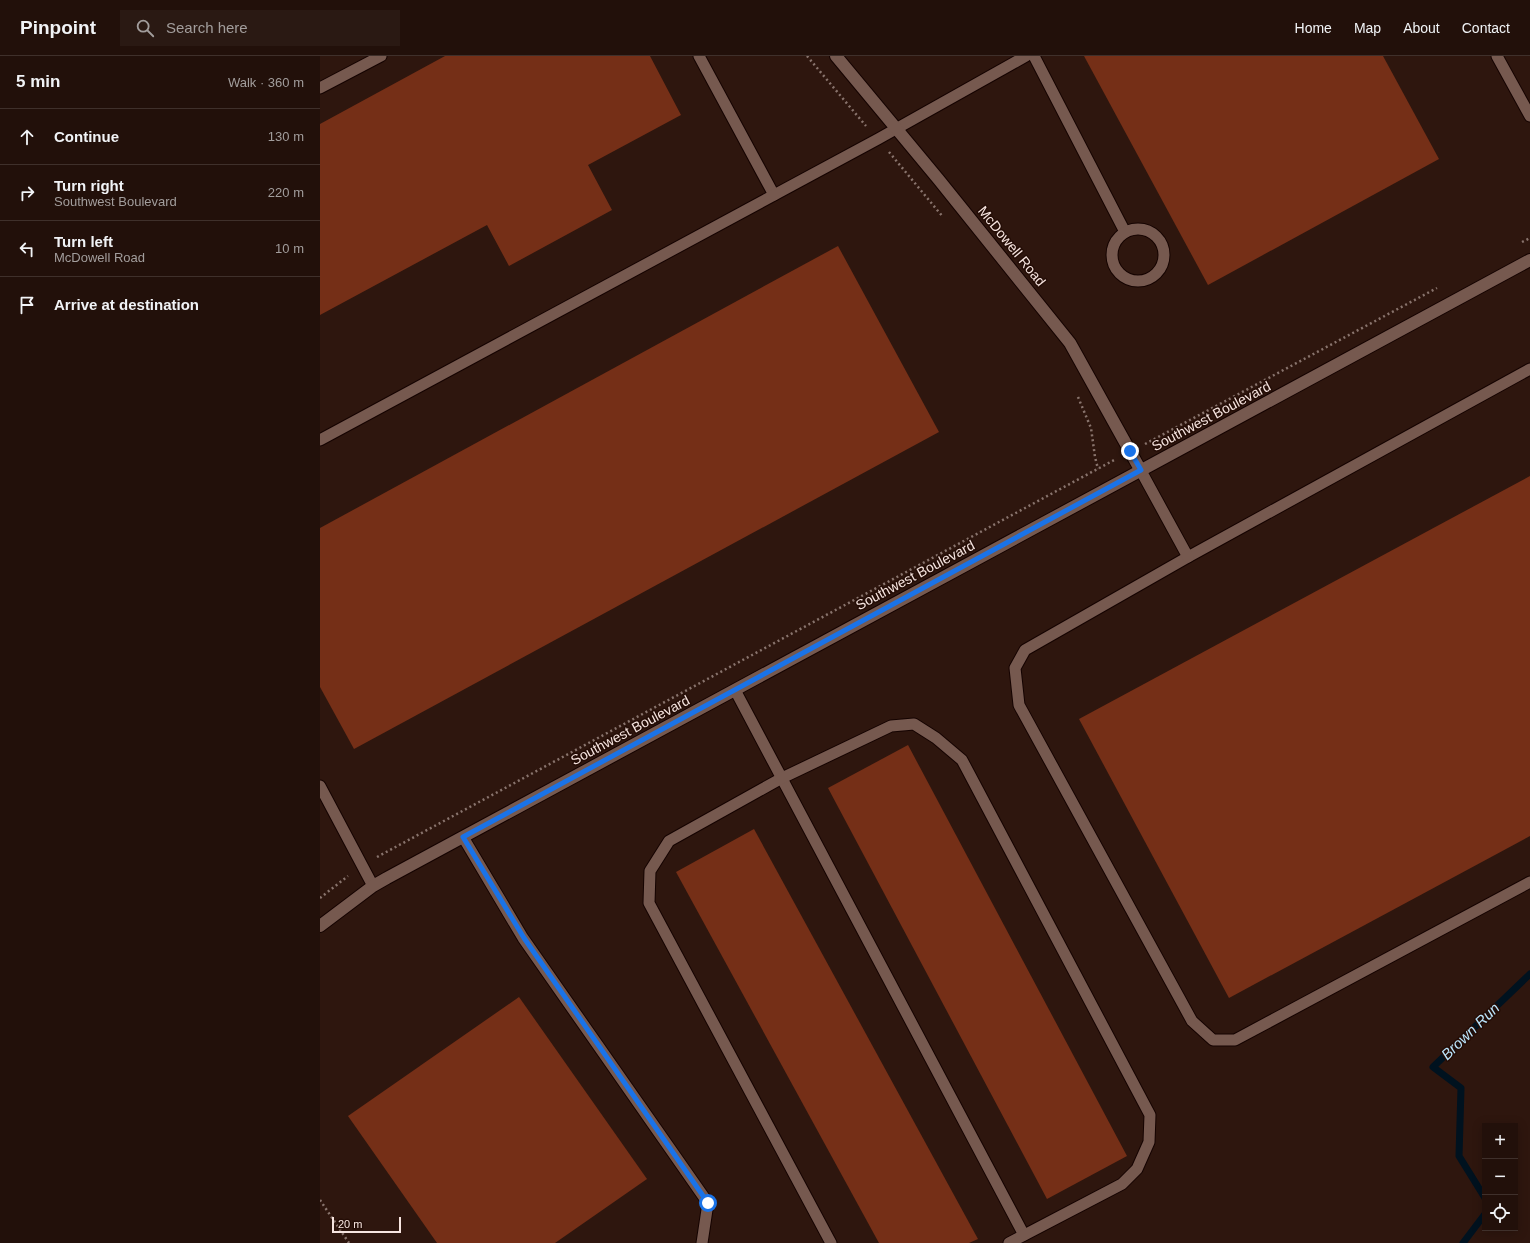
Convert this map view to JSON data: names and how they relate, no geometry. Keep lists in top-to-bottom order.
{
  "streets": {
    "street": ["McDowell Road", "Southwest Boulevard"]
  },
  "crossings": [
    ["McDowell Road", "Southwest Boulevard"]
  ],
  "water": ["Brown Run"],
  "scale_bar": "20 m",
  "page": {
    "header": "Pinpoint",
    "search": "Search here",
    "nav": [
      "Home",
      "Map",
      "About",
      "Contact"
    ],
    "heading": ["5 min", "Walk · 360 m"],
    "list": [
      ["Continue", "130 m"],
      ["Turn right", "Southwest Boulevard", "220 m"],
      ["Turn left", "McDowell Road", "10 m"],
      "Arrive at destination"
    ],
    "map_buttons": ["+", "−"],
    "scale": "20 m"
  }
}
